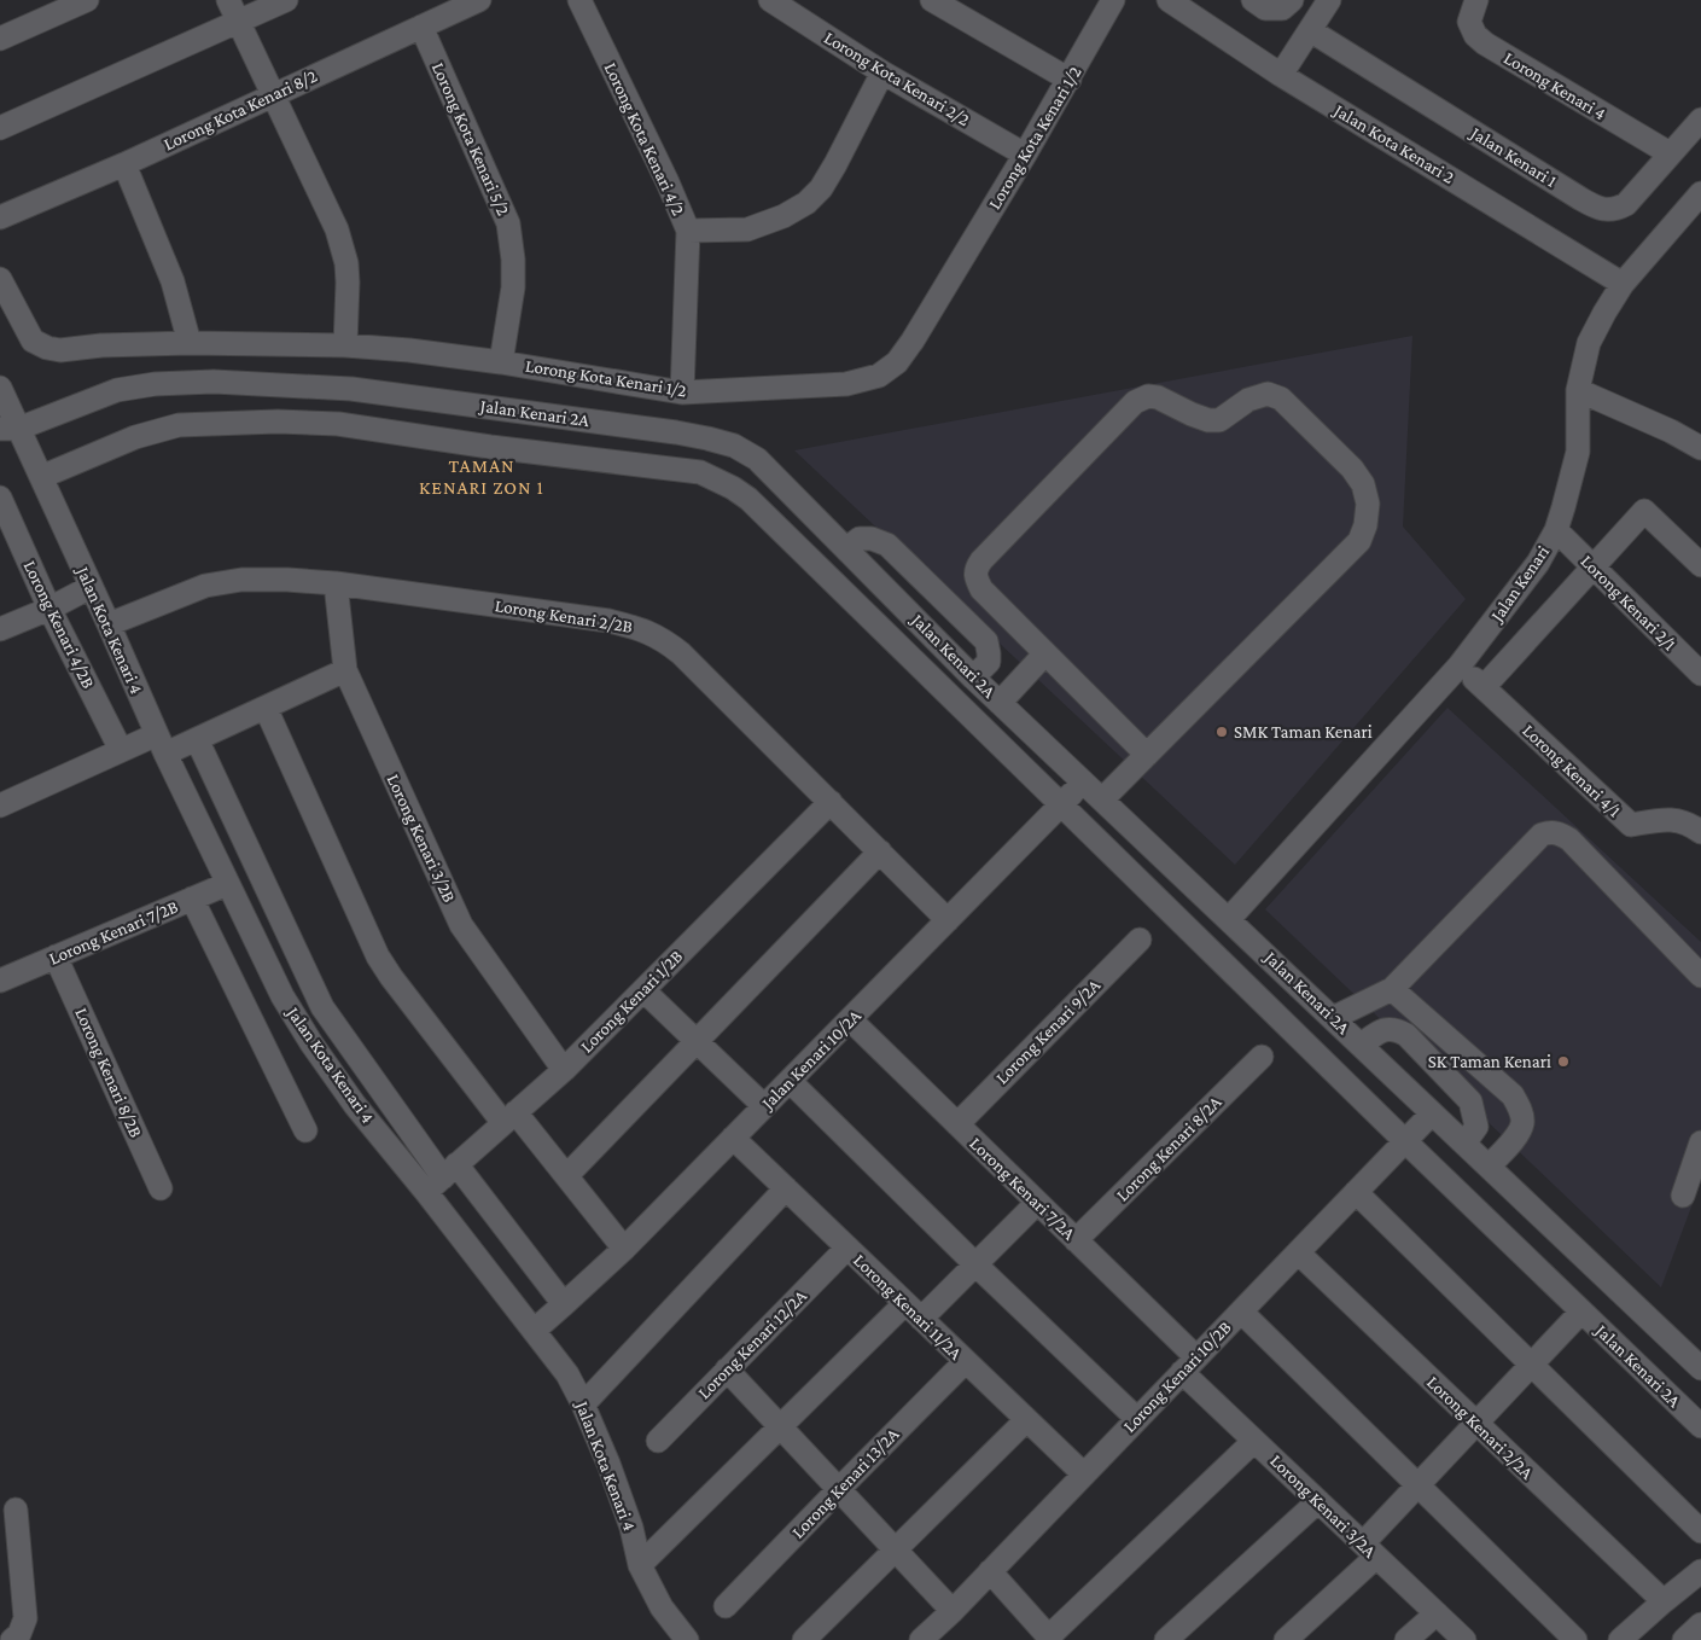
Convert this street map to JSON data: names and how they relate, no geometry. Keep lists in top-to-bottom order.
{
  "streets": {
    "street": [
      "Lorong Kota Kenari 2/2",
      "Lorong Kenari 4",
      "Lorong Kota Kenari 8/2",
      "Lorong Kota Kenari 1/2",
      "Lorong Kota Kenari 5/2",
      "Lorong Kota Kenari 4/2",
      "Jalan Kota Kenari 2",
      "Jalan Kenari 1",
      "Jalan Kenari 2A",
      "Jalan Kenari",
      "Lorong Kenari 2/1",
      "Lorong Kenari 2/2B",
      "Lorong Kenari 4/2B",
      "Jalan Kota Kenari 4",
      "Lorong Kenari 4/1",
      "Lorong Kenari 3/2B",
      "Lorong Kenari 7/2B",
      "Lorong Kenari 1/2B",
      "Lorong Kenari 9/2A",
      "Jalan Kenari 10/2A",
      "Lorong Kenari 8/2B",
      "Lorong Kenari 8/2A",
      "Lorong Kenari 7/2A",
      "Lorong Kenari 11/2A",
      "Lorong Kenari 12/2A",
      "Lorong Kenari 10/2B",
      "Lorong Kenari 2/2A",
      "Lorong Kenari 13/2A",
      "Lorong Kenari 3/2A"
    ]
  },
  "crossings": [
    ["Lorong Kota Kenari 2/2", "Lorong Kota Kenari 1/2"],
    ["Lorong Kenari 4", "Jalan Kenari 1"],
    ["Lorong Kota Kenari 8/2", "Lorong Kota Kenari 5/2"],
    ["Lorong Kota Kenari 1/2", "Lorong Kota Kenari 5/2"],
    ["Lorong Kota Kenari 1/2", "Lorong Kota Kenari 4/2"],
    ["Jalan Kota Kenari 2", "Jalan Kenari"],
    ["Jalan Kenari 2A", "Jalan Kenari"],
    ["Jalan Kenari 2A", "Jalan Kota Kenari 4"],
    ["Jalan Kenari 2A", "Jalan Kenari 10/2A"],
    ["Jalan Kenari 2A", "Lorong Kenari 10/2B"],
    ["Jalan Kenari", "Lorong Kenari 2/1"],
    ["Jalan Kenari", "Lorong Kenari 4/1"],
    ["Lorong Kenari 2/2B", "Jalan Kota Kenari 4"],
    ["Lorong Kenari 2/2B", "Lorong Kenari 3/2B"],
    ["Lorong Kenari 2/2B", "Lorong Kenari 1/2B"],
    ["Lorong Kenari 2/2B", "Jalan Kenari 10/2A"],
    ["Jalan Kota Kenari 4", "Lorong Kenari 7/2B"],
    ["Jalan Kota Kenari 4", "Lorong Kenari 1/2B"],
    ["Jalan Kota Kenari 4", "Jalan Kenari 10/2A"],
    ["Lorong Kenari 3/2B", "Lorong Kenari 1/2B"],
    ["Lorong Kenari 7/2B", "Lorong Kenari 8/2B"],
    ["Lorong Kenari 9/2A", "Lorong Kenari 7/2A"],
    ["Jalan Kenari 10/2A", "Lorong Kenari 7/2A"],
    ["Jalan Kenari 10/2A", "Lorong Kenari 11/2A"],
    ["Lorong Kenari 8/2A", "Lorong Kenari 7/2A"],
    ["Lorong Kenari 7/2A", "Lorong Kenari 10/2B"],
    ["Lorong Kenari 7/2A", "Lorong Kenari 3/2A"],
    ["Lorong Kenari 11/2A", "Lorong Kenari 12/2A"],
    ["Lorong Kenari 11/2A", "Lorong Kenari 10/2B"],
    ["Lorong Kenari 11/2A", "Lorong Kenari 13/2A"],
    ["Lorong Kenari 10/2B", "Lorong Kenari 2/2A"],
    ["Lorong Kenari 10/2B", "Lorong Kenari 3/2A"]
  ],
  "districts": ["TAMAN KENARI ZON 1"],
  "places": ["SMK Taman Kenari", "SK Taman Kenari"]
}
